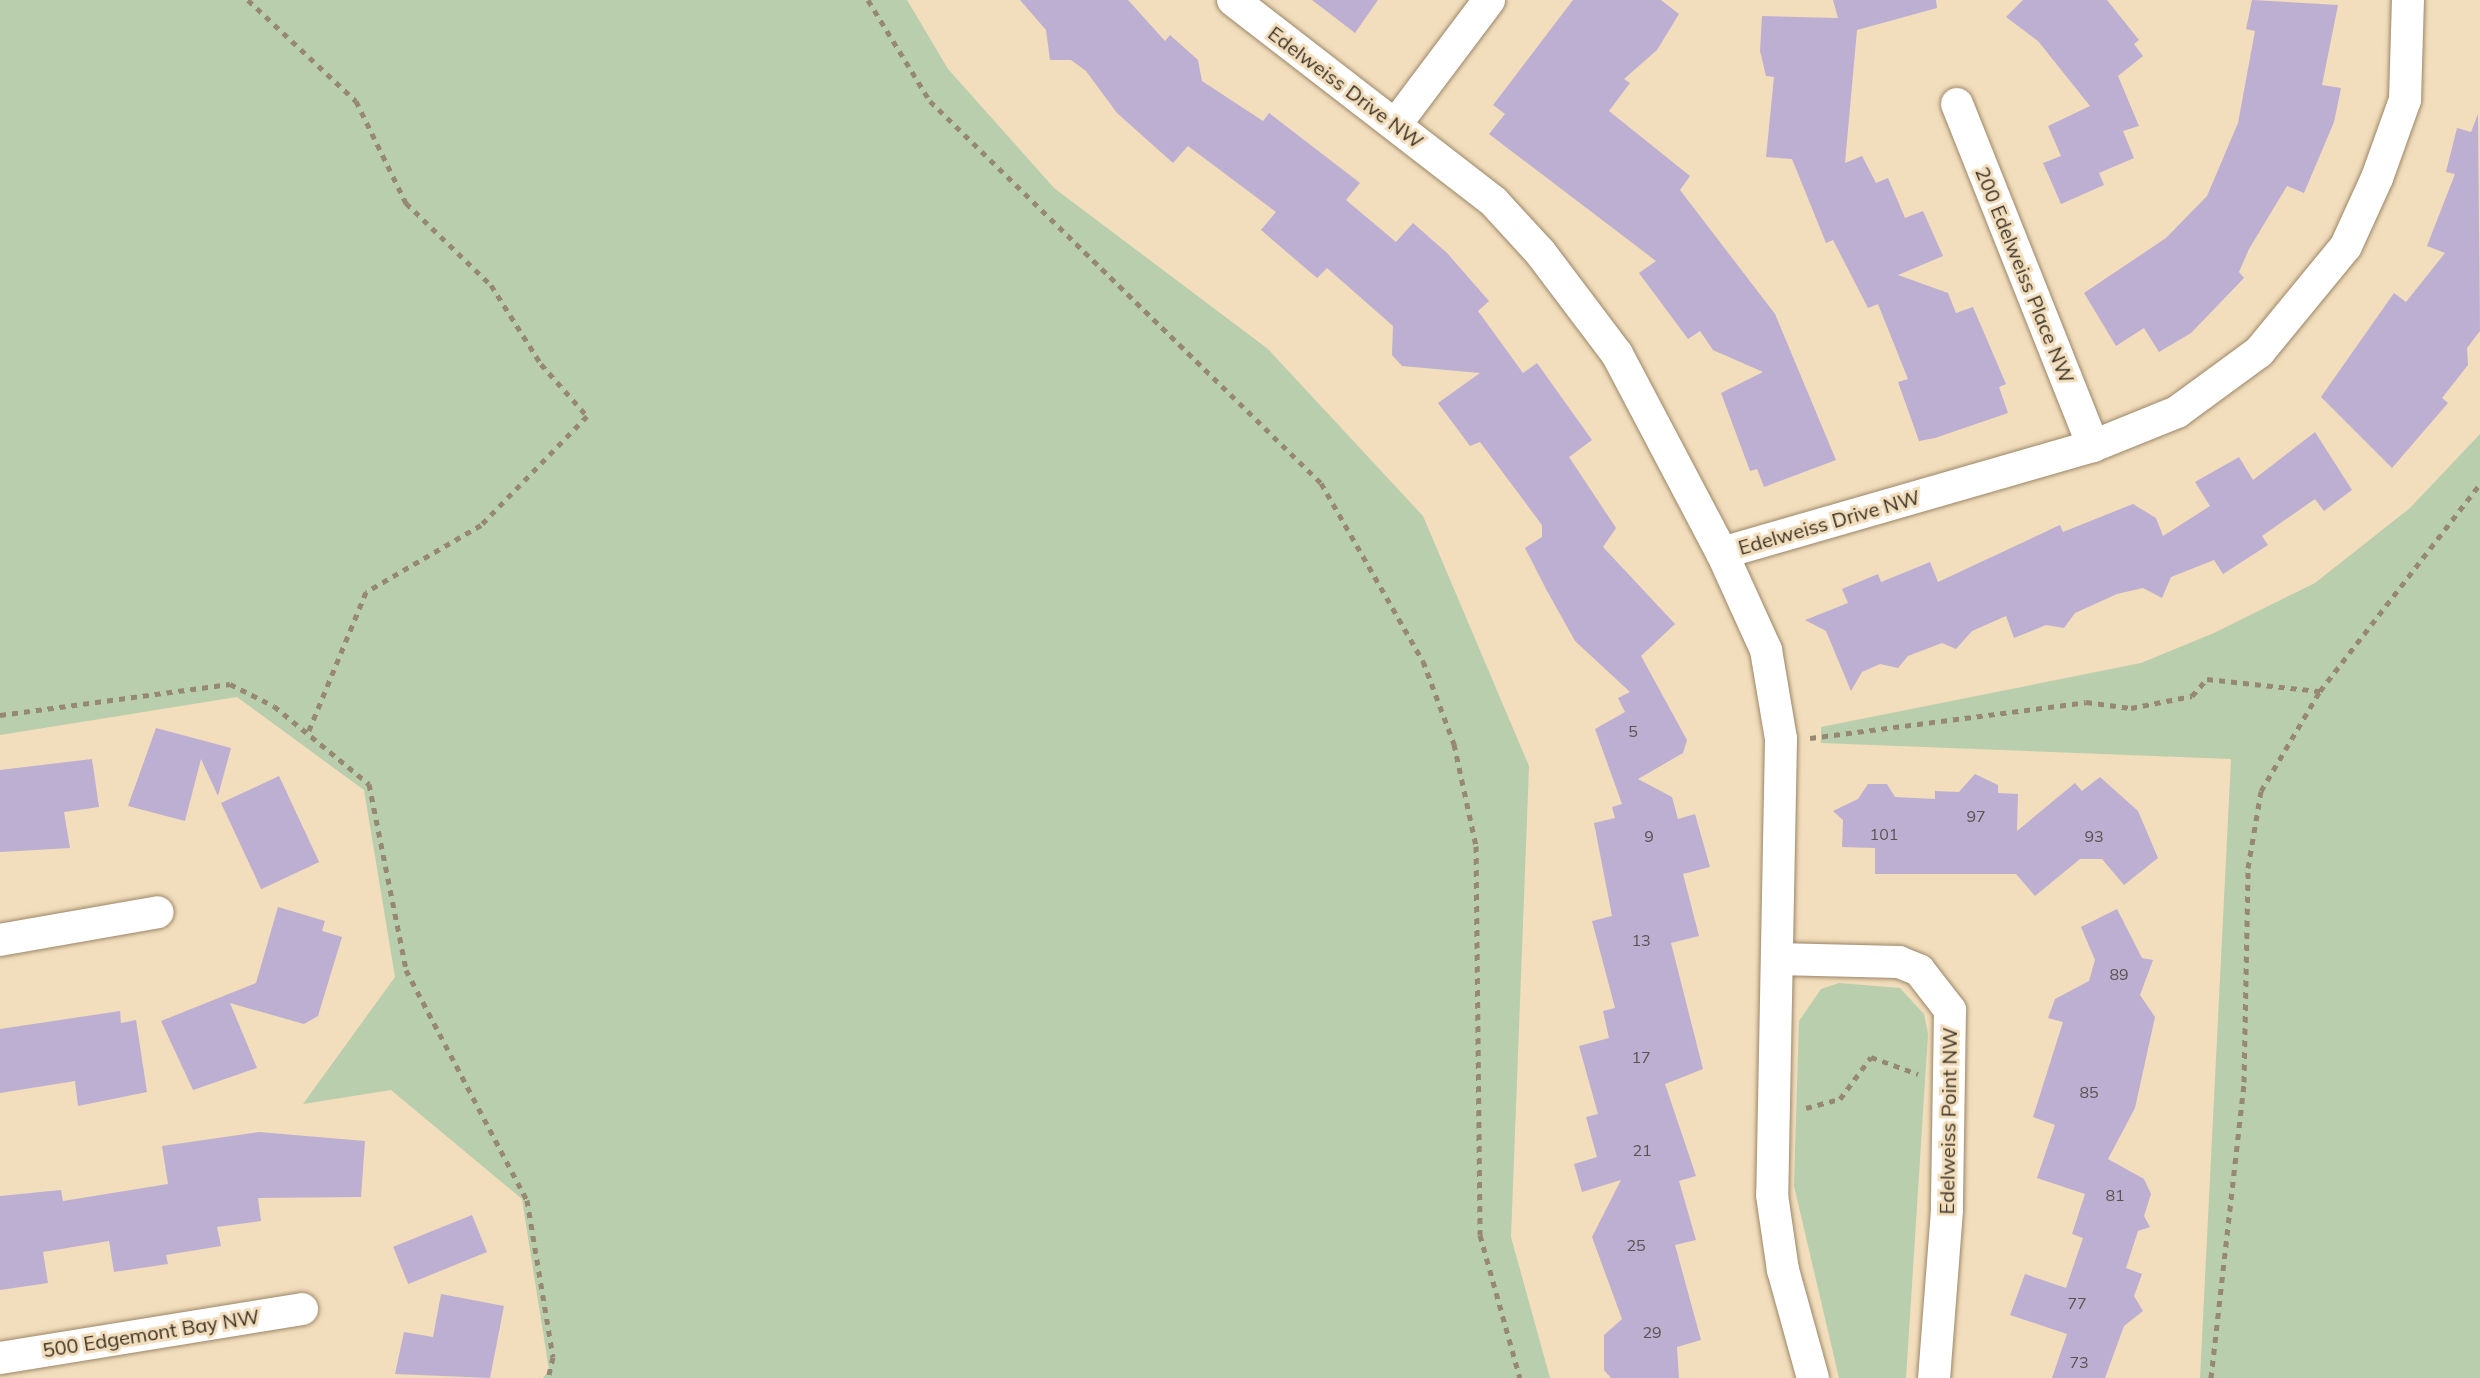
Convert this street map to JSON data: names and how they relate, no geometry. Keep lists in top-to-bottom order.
{
  "streets": {
    "street": [
      "Edelweiss Drive NW",
      "200 Edelweiss Place NW",
      "Edelweiss Point NW",
      "500 Edgemont Bay NW"
    ]
  },
  "crossings": [
    ["Edelweiss Drive NW", "200 Edelweiss Place NW"]
  ],
  "house_numbers": [
    "5",
    "97",
    "101",
    "9",
    "93",
    "13",
    "89",
    "17",
    "85",
    "21",
    "81",
    "25",
    "77",
    "29",
    "73"
  ]
}
